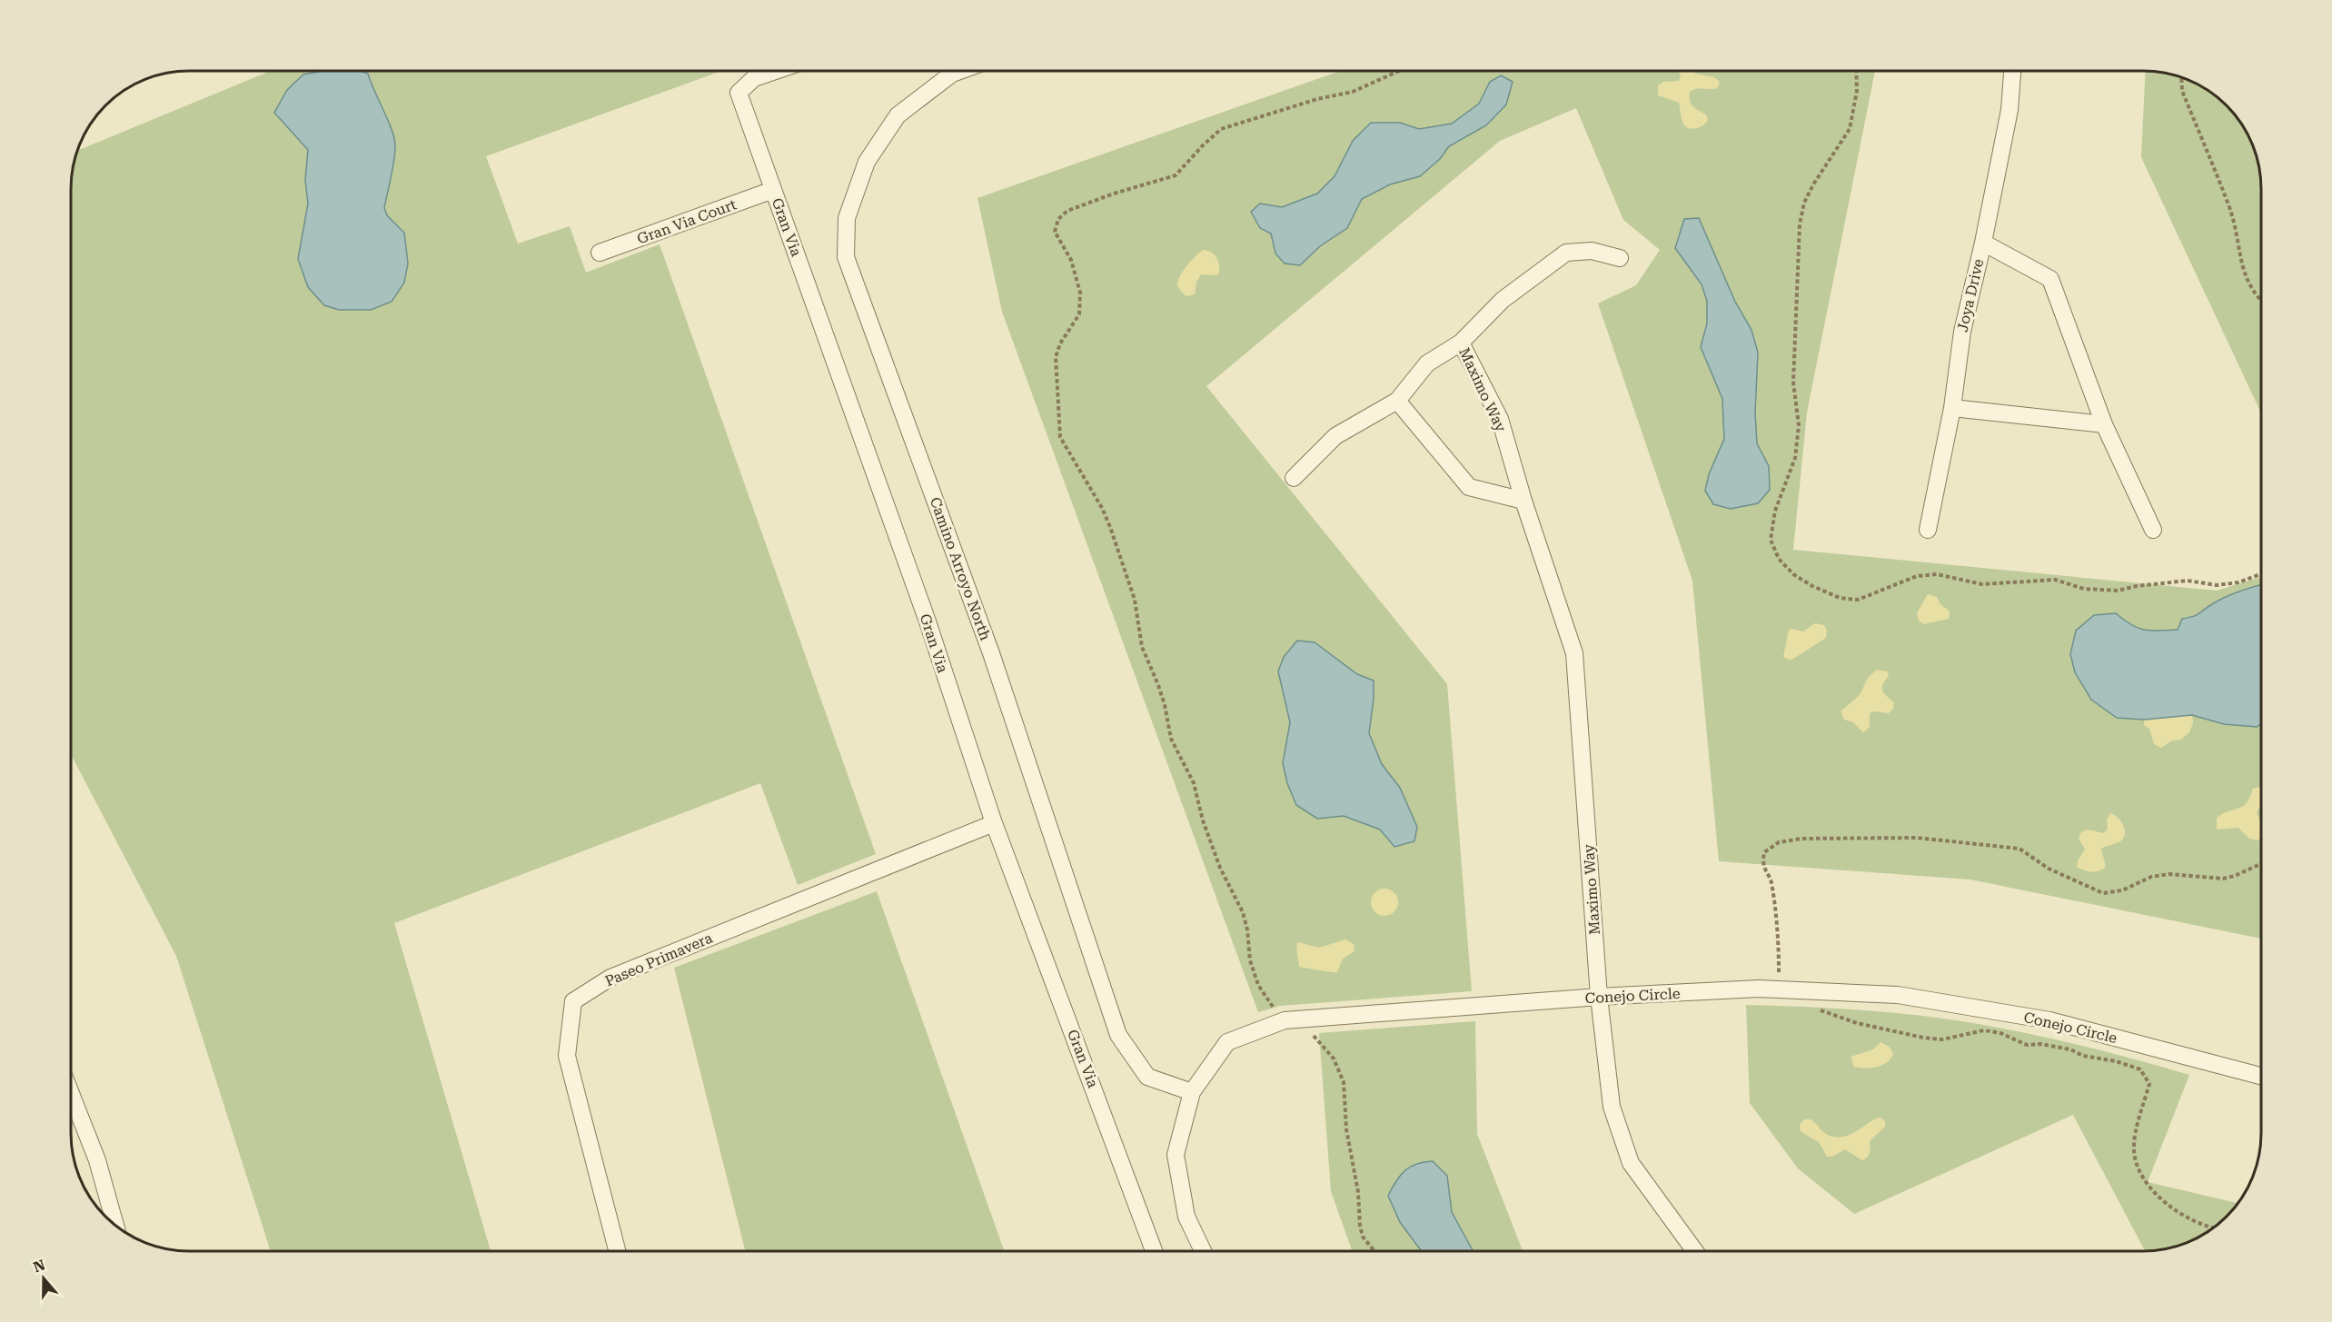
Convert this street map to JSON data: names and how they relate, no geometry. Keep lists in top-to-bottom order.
{
  "streets": {
    "street": [
      "Gran Via Court",
      "Gran Via",
      "Joya Drive",
      "Maximo Way",
      "Camino Arroyo North",
      "Paseo Primavera",
      "Conejo Circle"
    ]
  },
  "crossings": [
    ["Gran Via Court", "Gran Via"],
    ["Gran Via", "Paseo Primavera"],
    ["Maximo Way", "Conejo Circle"],
    ["Camino Arroyo North", "Conejo Circle"]
  ],
  "north": "top"
}
